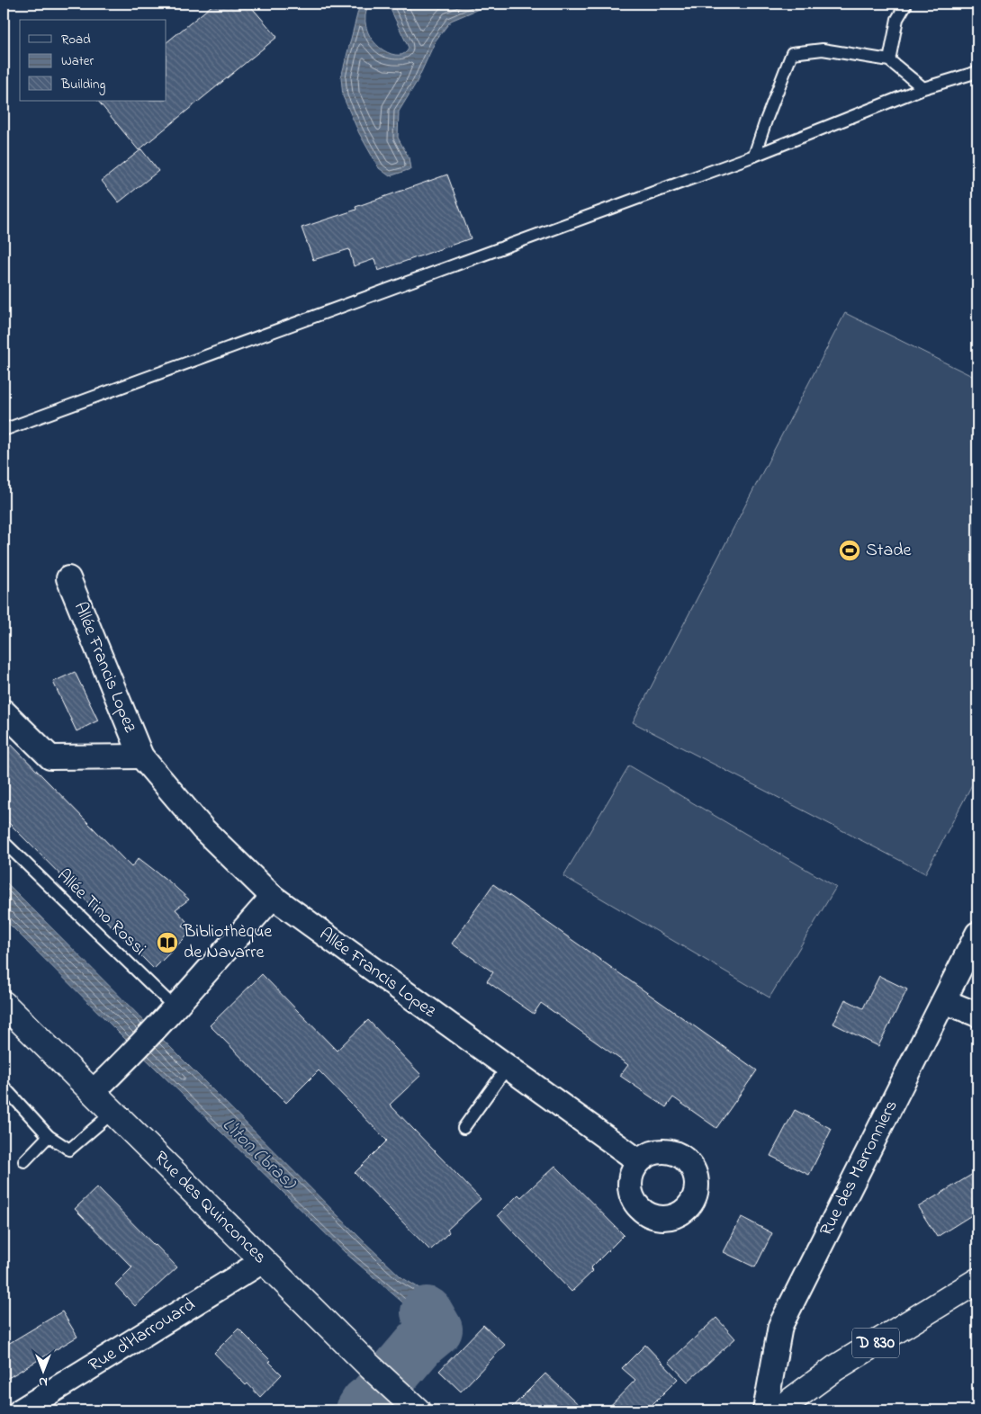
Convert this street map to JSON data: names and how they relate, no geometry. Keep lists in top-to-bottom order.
{
  "streets": {
    "street": [
      "Allée Francis Lopez",
      "Rue des Marronniers",
      "Rue des Quinconces",
      "Rue d'Harrouard",
      "D 830"
    ],
    "lane": ["Allée Tino Rossi"]
  },
  "crossings": [
    ["Rue des Quinconces", "Rue d'Harrouard"]
  ],
  "water": ["L'Iton (bras)"],
  "places": {
    "sports": ["Stade"],
    "library": ["Bibliothèque de Navarre"]
  },
  "legend": ["Road", "Water", "Building"],
  "north": "bottom"
}
